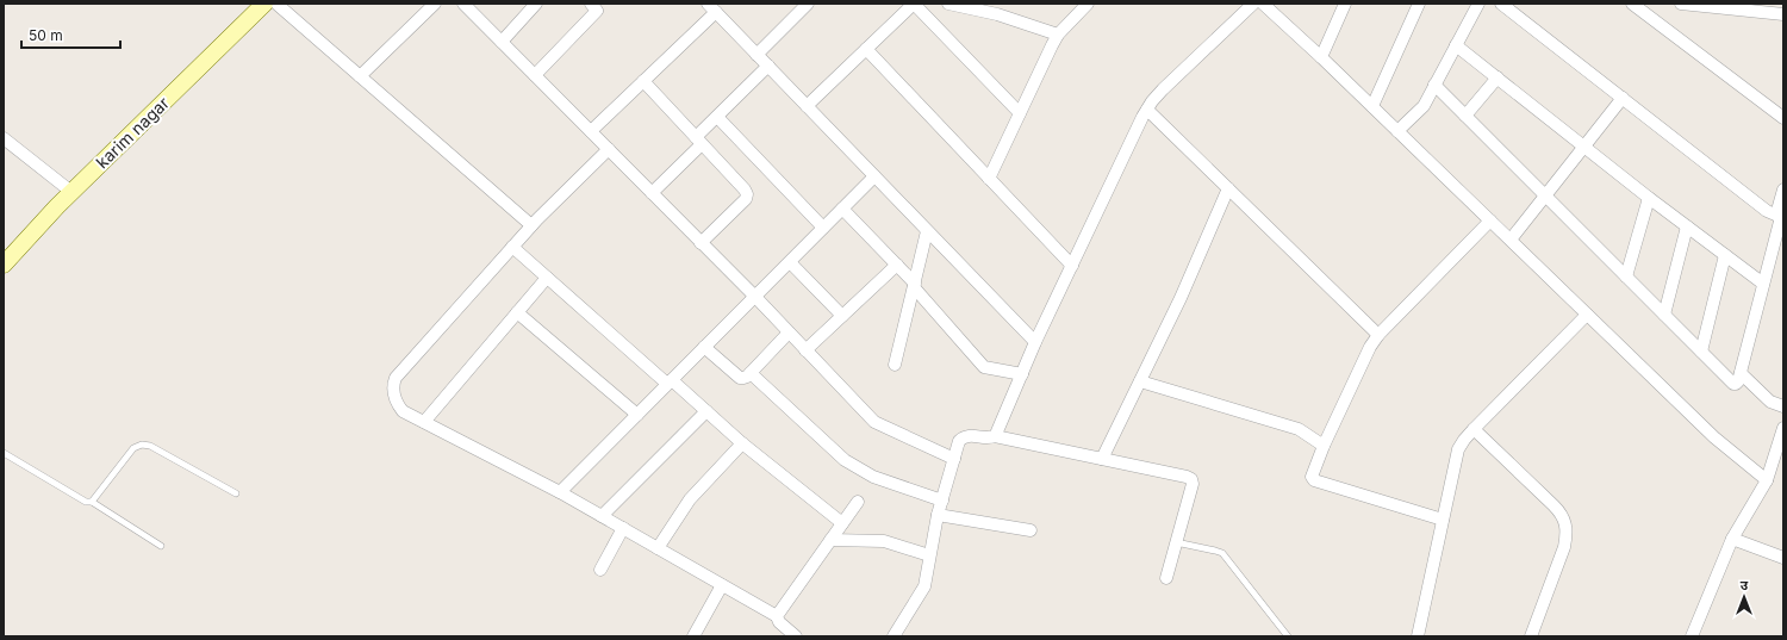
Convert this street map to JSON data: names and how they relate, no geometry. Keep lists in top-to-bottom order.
{
  "streets": {
    "street": ["karim nagar"]
  },
  "scale_bar": "50 m",
  "north": "top"
}
